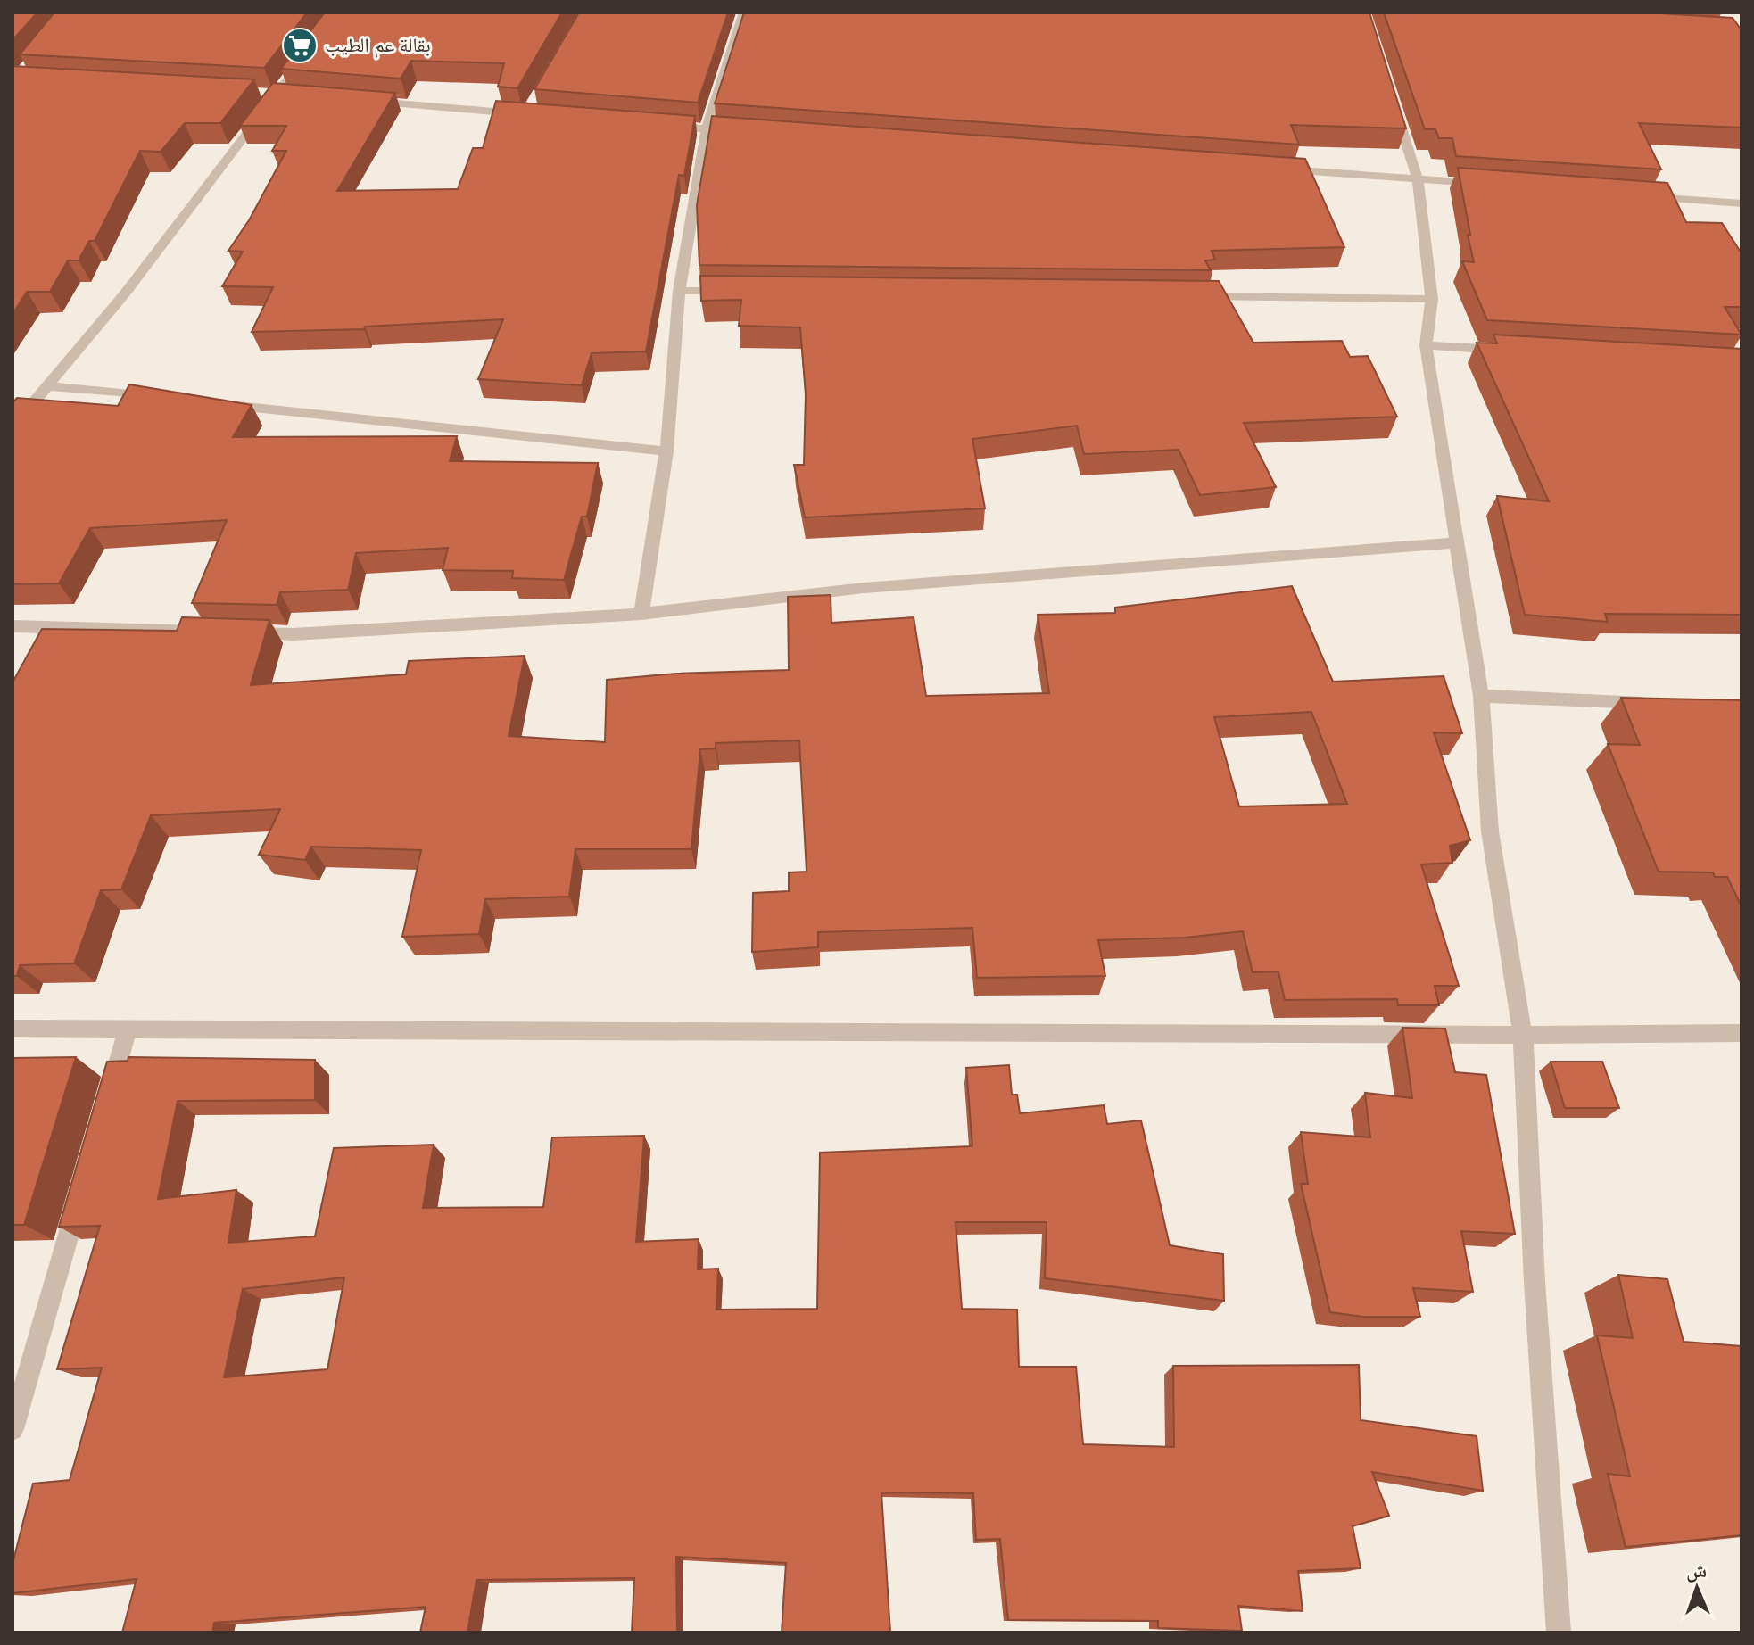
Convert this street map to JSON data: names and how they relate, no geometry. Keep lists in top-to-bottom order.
{
  "places": {
    "supermarket": ["بقالة عم الطيب"]
  },
  "north": "top"
}
